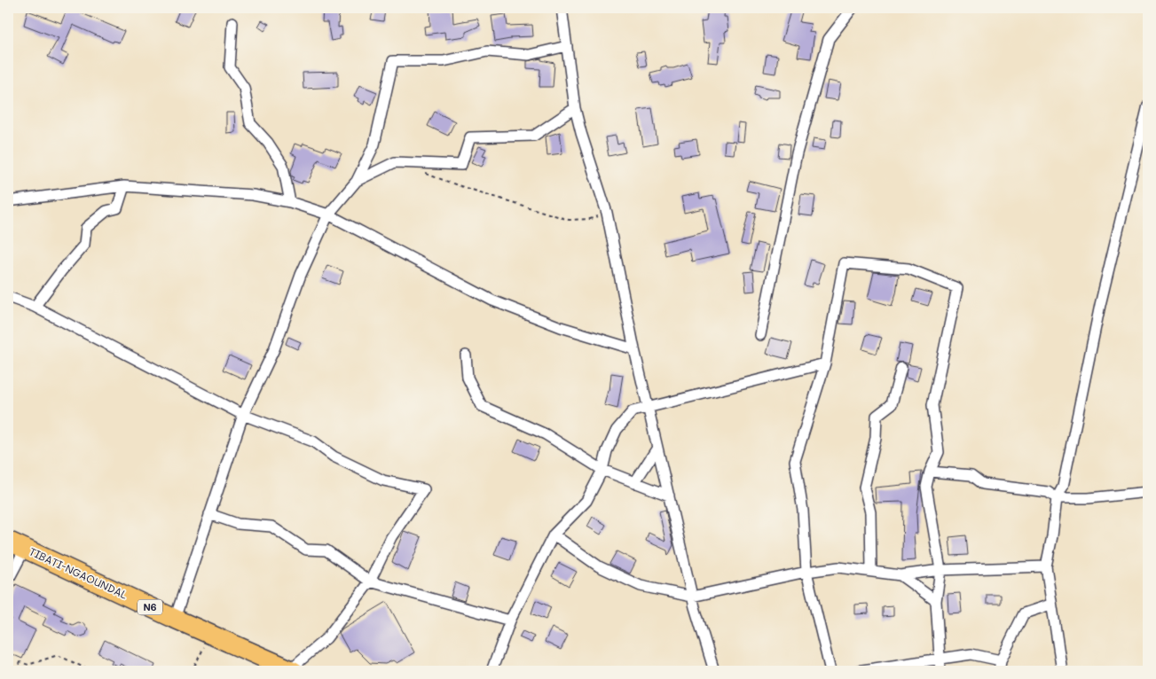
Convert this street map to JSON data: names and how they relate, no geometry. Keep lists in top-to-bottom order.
{
  "streets": {
    "highway": ["TIBATI-NGAOUNDAL", "N6"]
  }
}
